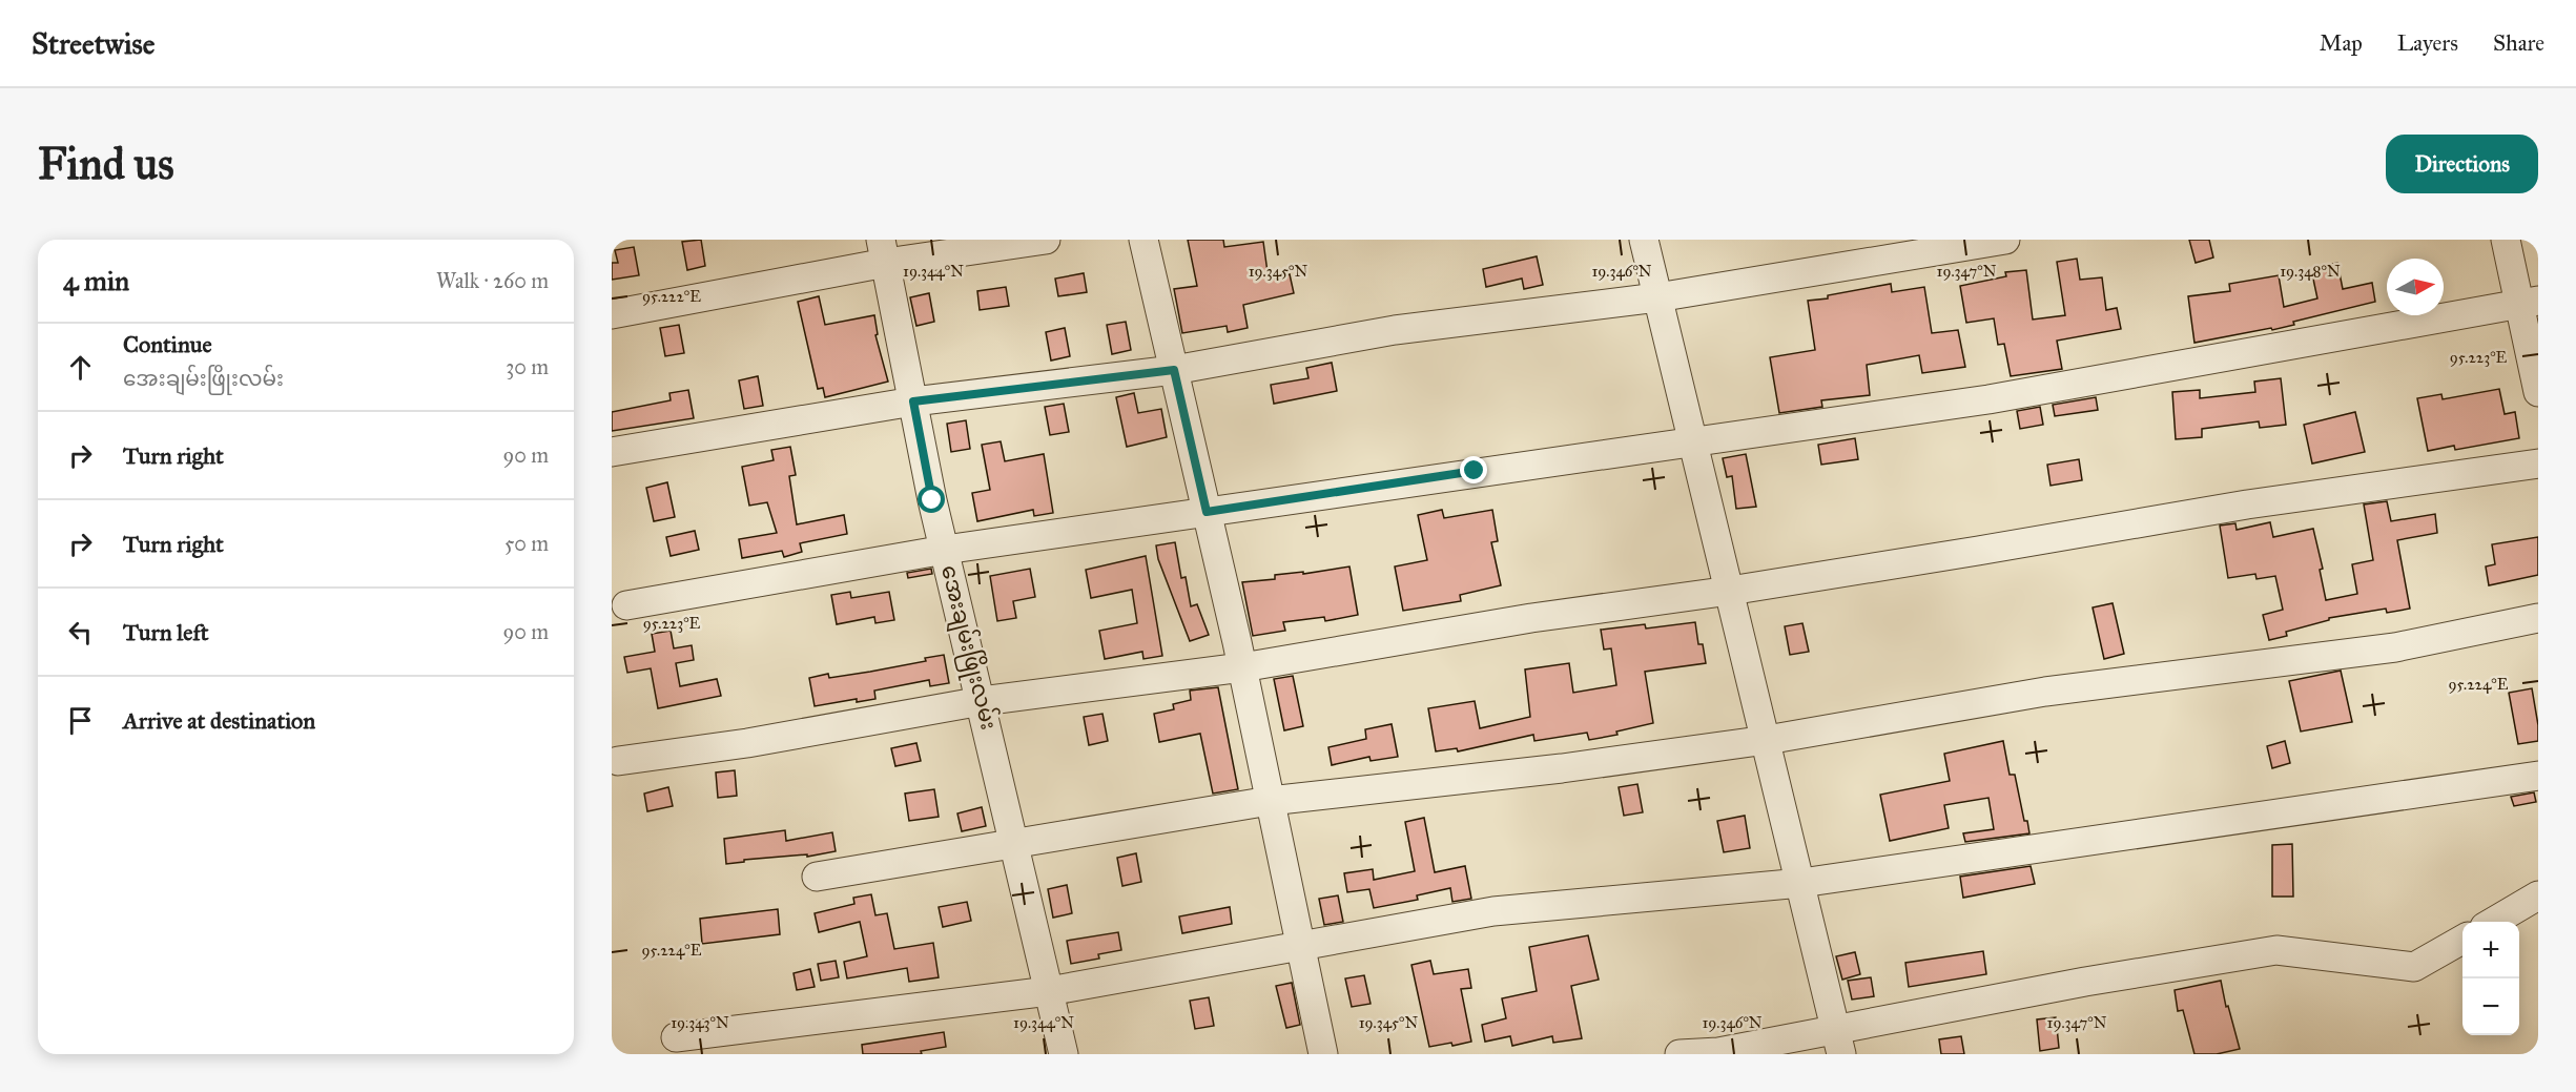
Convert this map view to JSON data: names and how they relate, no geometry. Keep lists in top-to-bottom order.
{
  "streets": {
    "street": ["အေးချမ်းဖြိုးလမ်း"]
  },
  "north": "right",
  "page": {
    "header": "Streetwise",
    "nav": ["Map", "Layers", "Share"],
    "buttons": "Directions",
    "title": "Find us",
    "heading": ["4 min", "Walk · 260 m"],
    "list": [
      ["Continue", "အေးချမ်းဖြိုးလမ်း", "30 m"],
      ["Turn right", "90 m"],
      ["Turn right", "50 m"],
      ["Turn left", "90 m"],
      "Arrive at destination"
    ],
    "map_buttons": ["+", "−"]
  },
  "coordinates": [
    "19.344°N",
    "19.345°N",
    "19.346°N",
    "19.347°N",
    "19.348°N",
    "95.222°E",
    "95.223°E",
    "95.224°E",
    "19.343°N"
  ]
}
